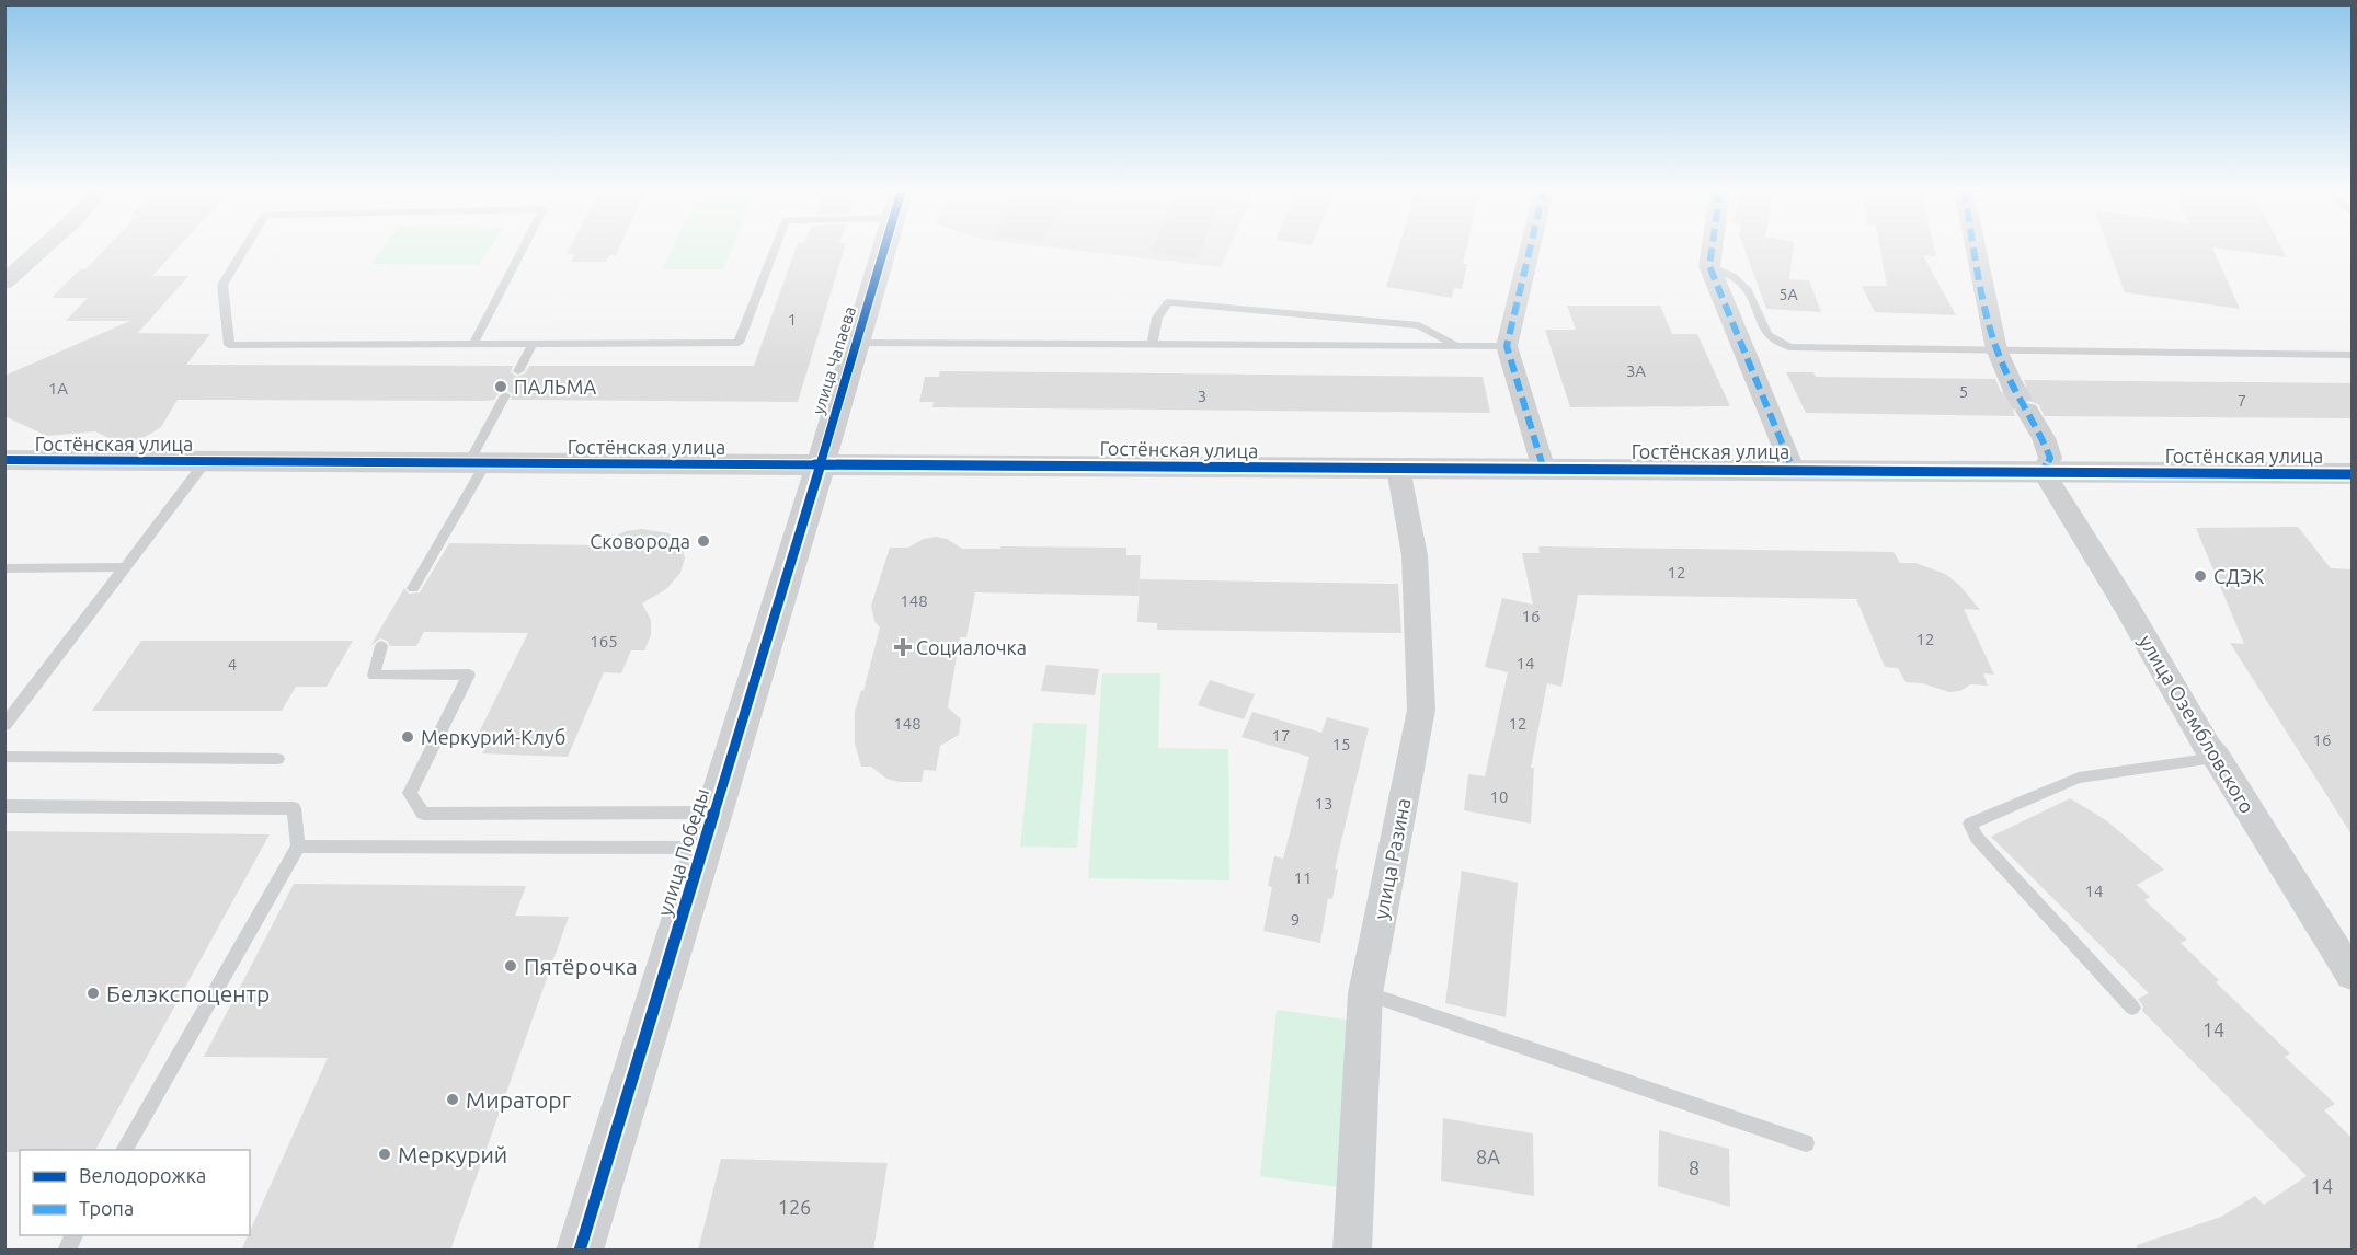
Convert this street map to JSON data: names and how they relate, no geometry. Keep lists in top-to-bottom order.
{
  "streets": {
    "street": [
      "улица Чапаева",
      "Гостёнская улица",
      "улица Озембловского",
      "улица Победы",
      "улица Разина"
    ]
  },
  "crossings": [
    ["улица Чапаева", "Гостёнская улица"],
    ["улица Чапаева", "улица Победы"],
    ["Гостёнская улица", "улица Озембловского"],
    ["Гостёнская улица", "улица Победы"],
    ["Гостёнская улица", "улица Разина"]
  ],
  "places": {
    "other": [
      "ПАЛЬМА",
      "Сковорода",
      "СДЭК",
      "Меркурий-Клуб",
      "Пятёрочка",
      "Белэкспоцентр",
      "Мираторг",
      "Меркурий"
    ],
    "health": ["Социалочка"]
  },
  "house_numbers": [
    "5А",
    "1",
    "3А",
    "1А",
    "5",
    "3",
    "7",
    "12",
    "148",
    "16",
    "12",
    "165",
    "14",
    "4",
    "148",
    "12",
    "17",
    "16",
    "15",
    "10",
    "13",
    "11",
    "14",
    "9",
    "14",
    "8А",
    "8",
    "14",
    "126"
  ],
  "legend": ["Велодорожка", "Тропа"]
}
